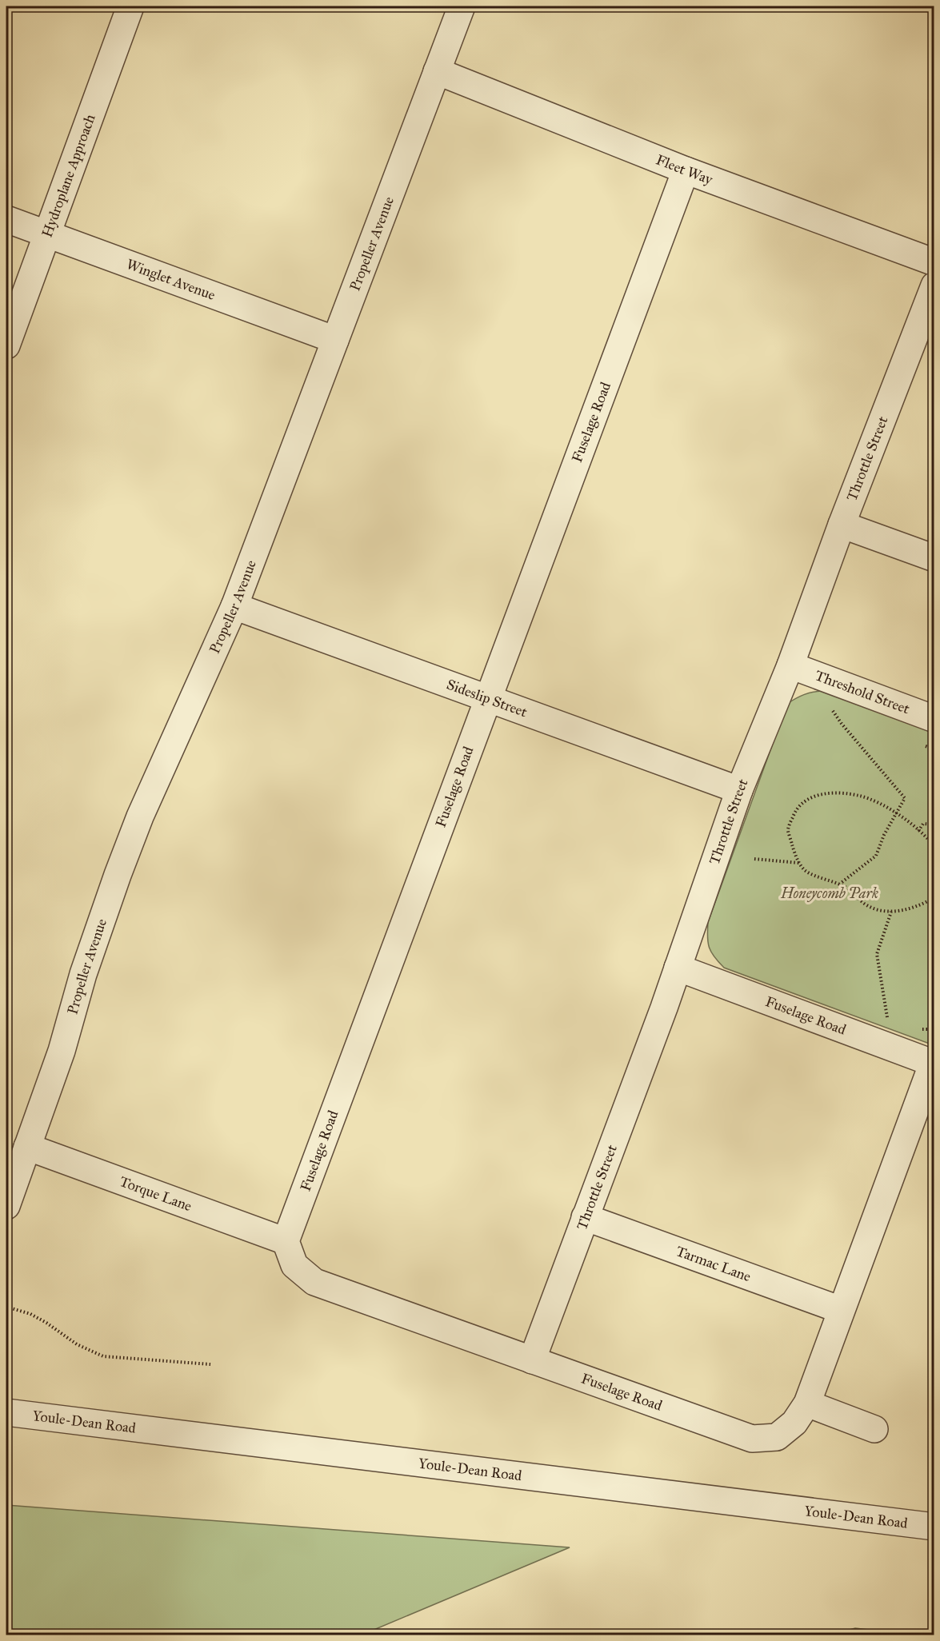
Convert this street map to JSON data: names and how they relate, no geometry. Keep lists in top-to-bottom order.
{
  "streets": {
    "street": [
      "Fleet Way",
      "Hydroplane Approach",
      "Propeller Avenue",
      "Winglet Avenue",
      "Fuselage Road",
      "Throttle Street",
      "Threshold Street",
      "Sideslip Street",
      "Torque Lane",
      "Tarmac Lane",
      "Youle-Dean Road"
    ]
  },
  "crossings": [
    ["Fleet Way", "Propeller Avenue"],
    ["Fleet Way", "Fuselage Road"],
    ["Hydroplane Approach", "Winglet Avenue"],
    ["Propeller Avenue", "Winglet Avenue"],
    ["Propeller Avenue", "Sideslip Street"],
    ["Propeller Avenue", "Torque Lane"],
    ["Fuselage Road", "Throttle Street"],
    ["Fuselage Road", "Sideslip Street"],
    ["Fuselage Road", "Torque Lane"],
    ["Fuselage Road", "Tarmac Lane"],
    ["Throttle Street", "Threshold Street"],
    ["Throttle Street", "Sideslip Street"],
    ["Throttle Street", "Tarmac Lane"]
  ],
  "parks": ["Honeycomb Park"]
}
